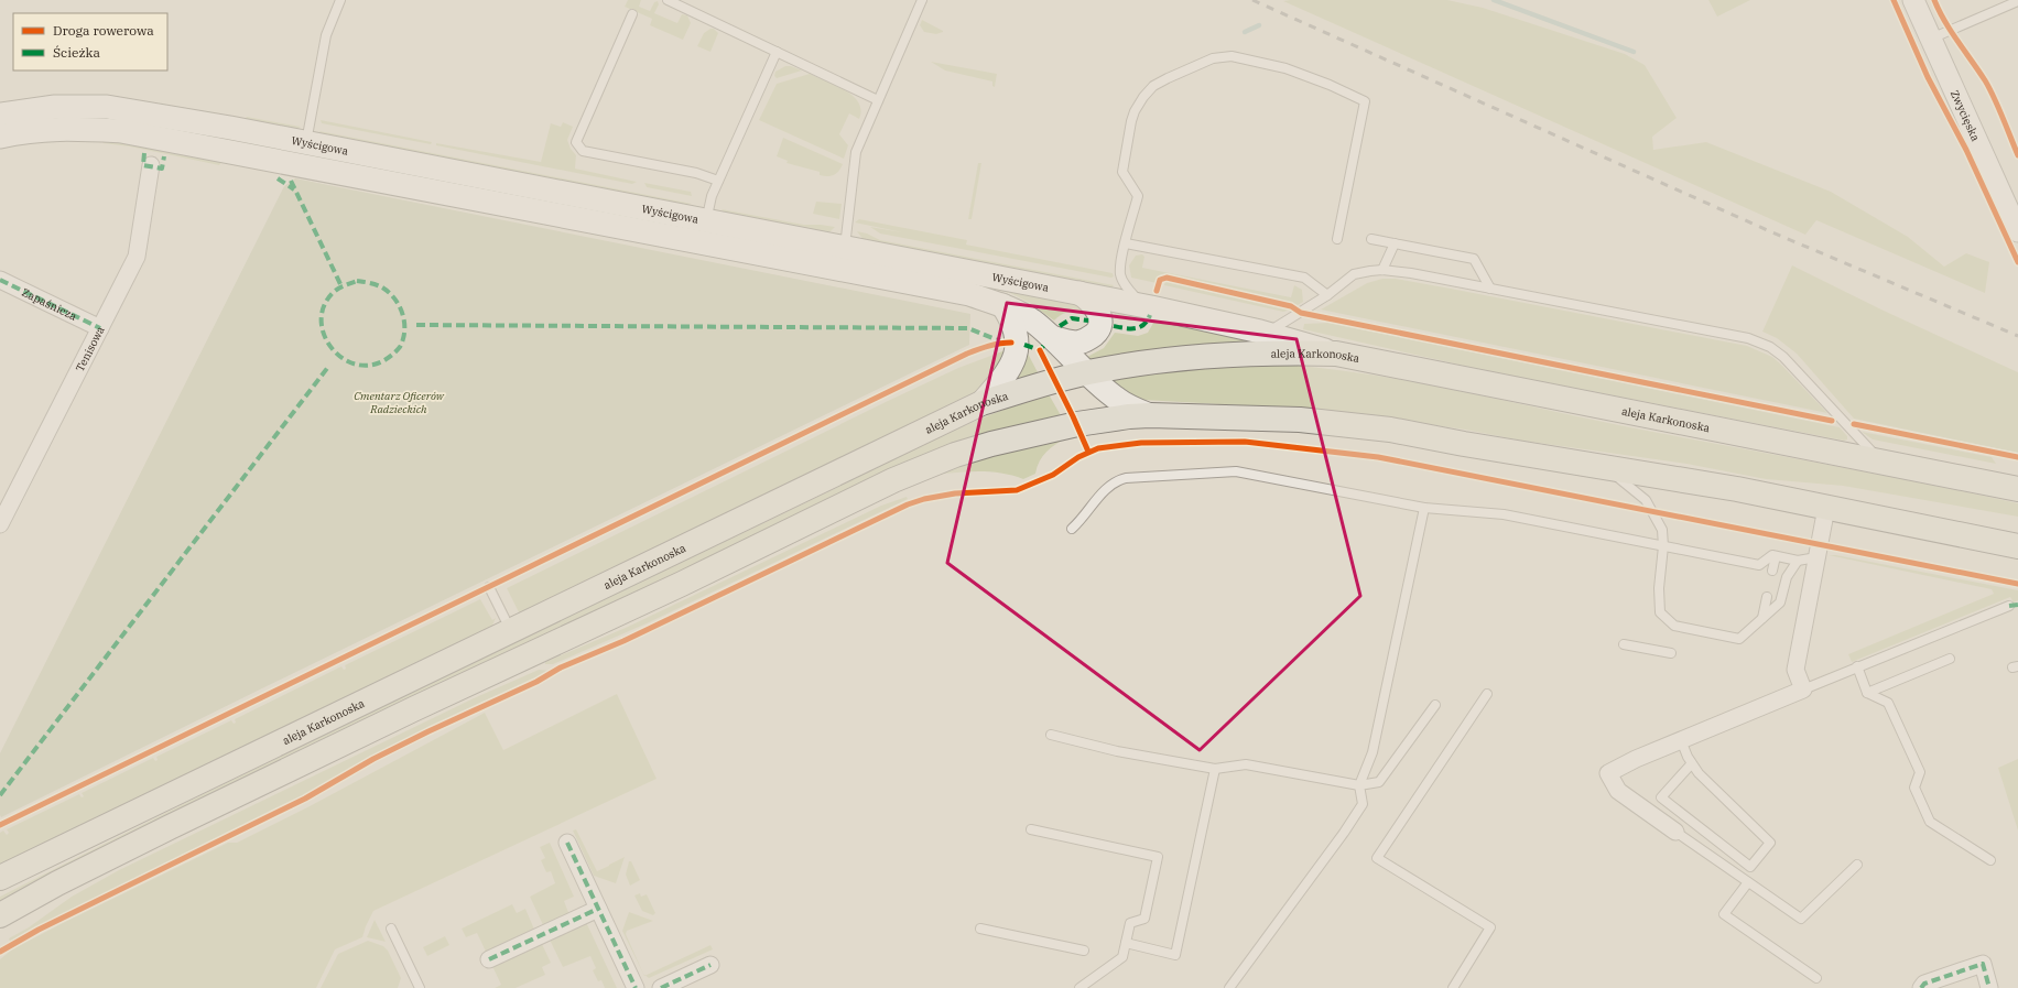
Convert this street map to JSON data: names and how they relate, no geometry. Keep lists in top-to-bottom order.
{
  "streets": {
    "main road": ["Wyścigowa", "aleja Karkonoska"],
    "street": ["Zwycięska", "Zapaśnicza", "Tenisowa"]
  },
  "crossings": [
    ["Wyścigowa", "aleja Karkonoska"],
    ["Zapaśnicza", "Tenisowa"]
  ],
  "parks": ["Cmentarz Oficerów Radzieckich"],
  "legend": ["Droga rowerowa", "Ścieżka"]
}
